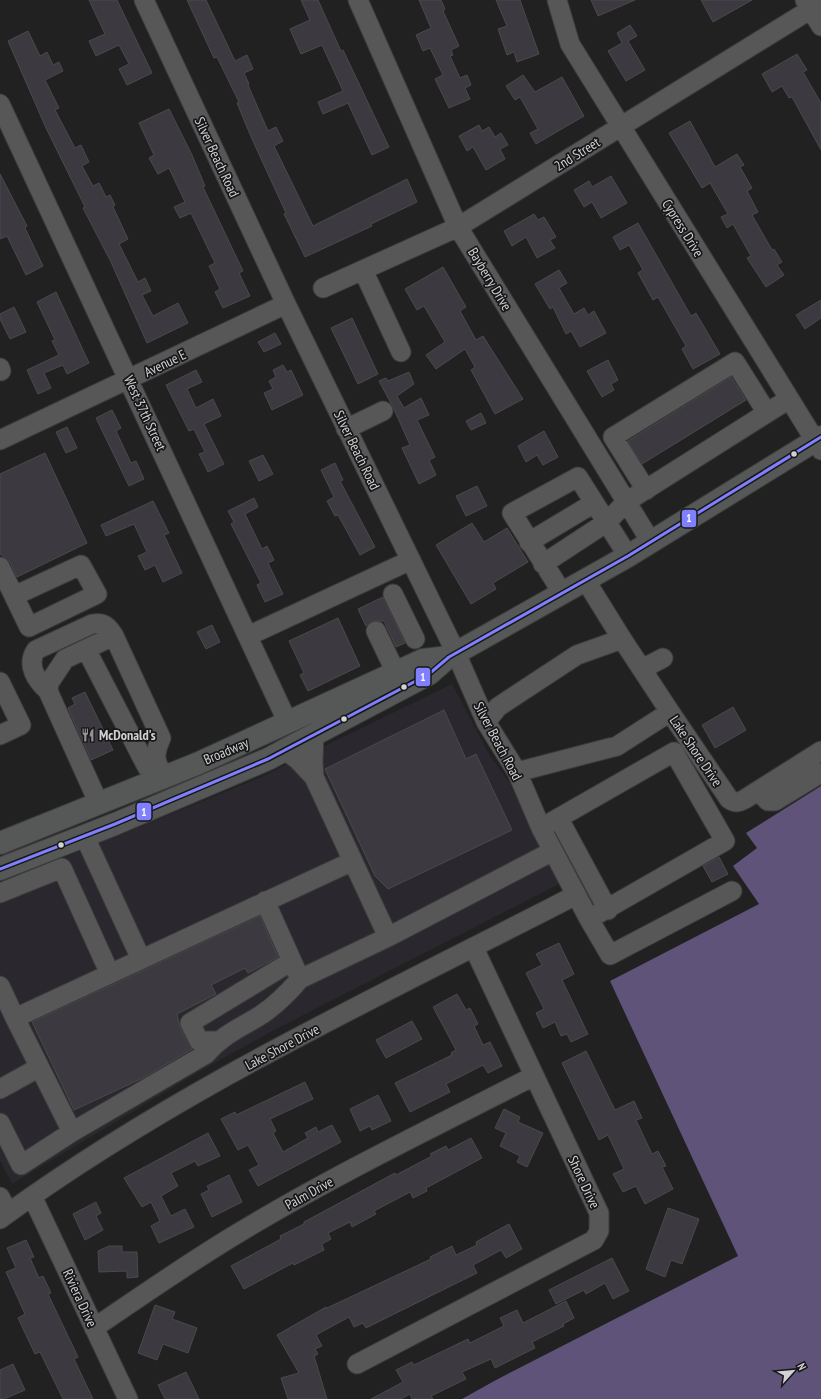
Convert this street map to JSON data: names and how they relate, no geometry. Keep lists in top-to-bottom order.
{
  "streets": {
    "main road": ["Broadway"],
    "street": [
      "2nd Street",
      "Silver Beach Road",
      "Cypress Drive",
      "Bayberry Drive",
      "Avenue E",
      "West 37th Street",
      "Lake Shore Drive",
      "Shore Drive",
      "Palm Drive",
      "Riviera Drive"
    ]
  },
  "crossings": [
    ["2nd Street", "Cypress Drive"],
    ["2nd Street", "Bayberry Drive"],
    ["Silver Beach Road", "Avenue E"],
    ["Silver Beach Road", "Broadway"],
    ["Silver Beach Road", "Lake Shore Drive"],
    ["Avenue E", "West 37th Street"],
    ["West 37th Street", "Broadway"],
    ["Lake Shore Drive", "Shore Drive"],
    ["Lake Shore Drive", "Riviera Drive"],
    ["Shore Drive", "Palm Drive"],
    ["Palm Drive", "Riviera Drive"]
  ],
  "places": {
    "restaurant": ["McDonald's"]
  },
  "lines": ["transit line 1"],
  "north": "top right"
}
